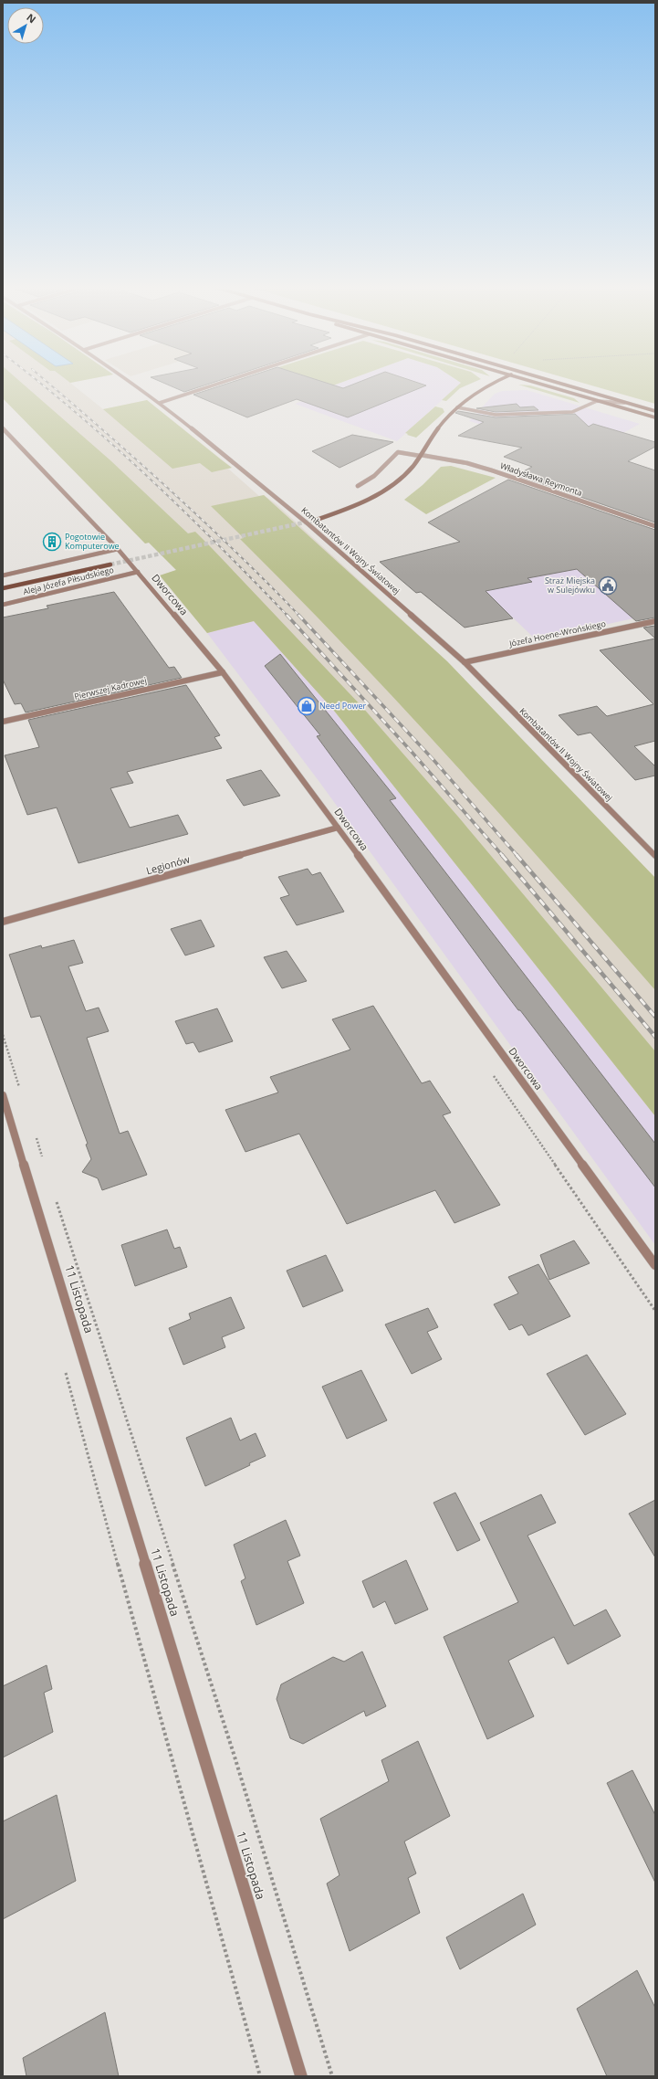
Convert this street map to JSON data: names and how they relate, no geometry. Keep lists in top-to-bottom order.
{
  "streets": {
    "main road": ["Aleja Józefa Piłsudskiego"],
    "street": [
      "Władysława Reymonta",
      "Kombatantów II Wojny Światowej",
      "Dworcowa",
      "Józefa Hoene-Wrońskiego",
      "Pierwszej Kadrowej",
      "Legionów",
      "11 Listopada"
    ]
  },
  "crossings": [
    ["Kombatantów II Wojny Światowej", "Józefa Hoene-Wrońskiego"],
    ["Aleja Józefa Piłsudskiego", "Dworcowa"],
    ["Dworcowa", "Pierwszej Kadrowej"],
    ["Dworcowa", "Legionów"]
  ],
  "places": {
    "building": ["Pogotowie Komputerowe"],
    "public building": ["Straż Miejska w Sulejówku"],
    "shop": ["Need Power"]
  },
  "north": "top right"
}
